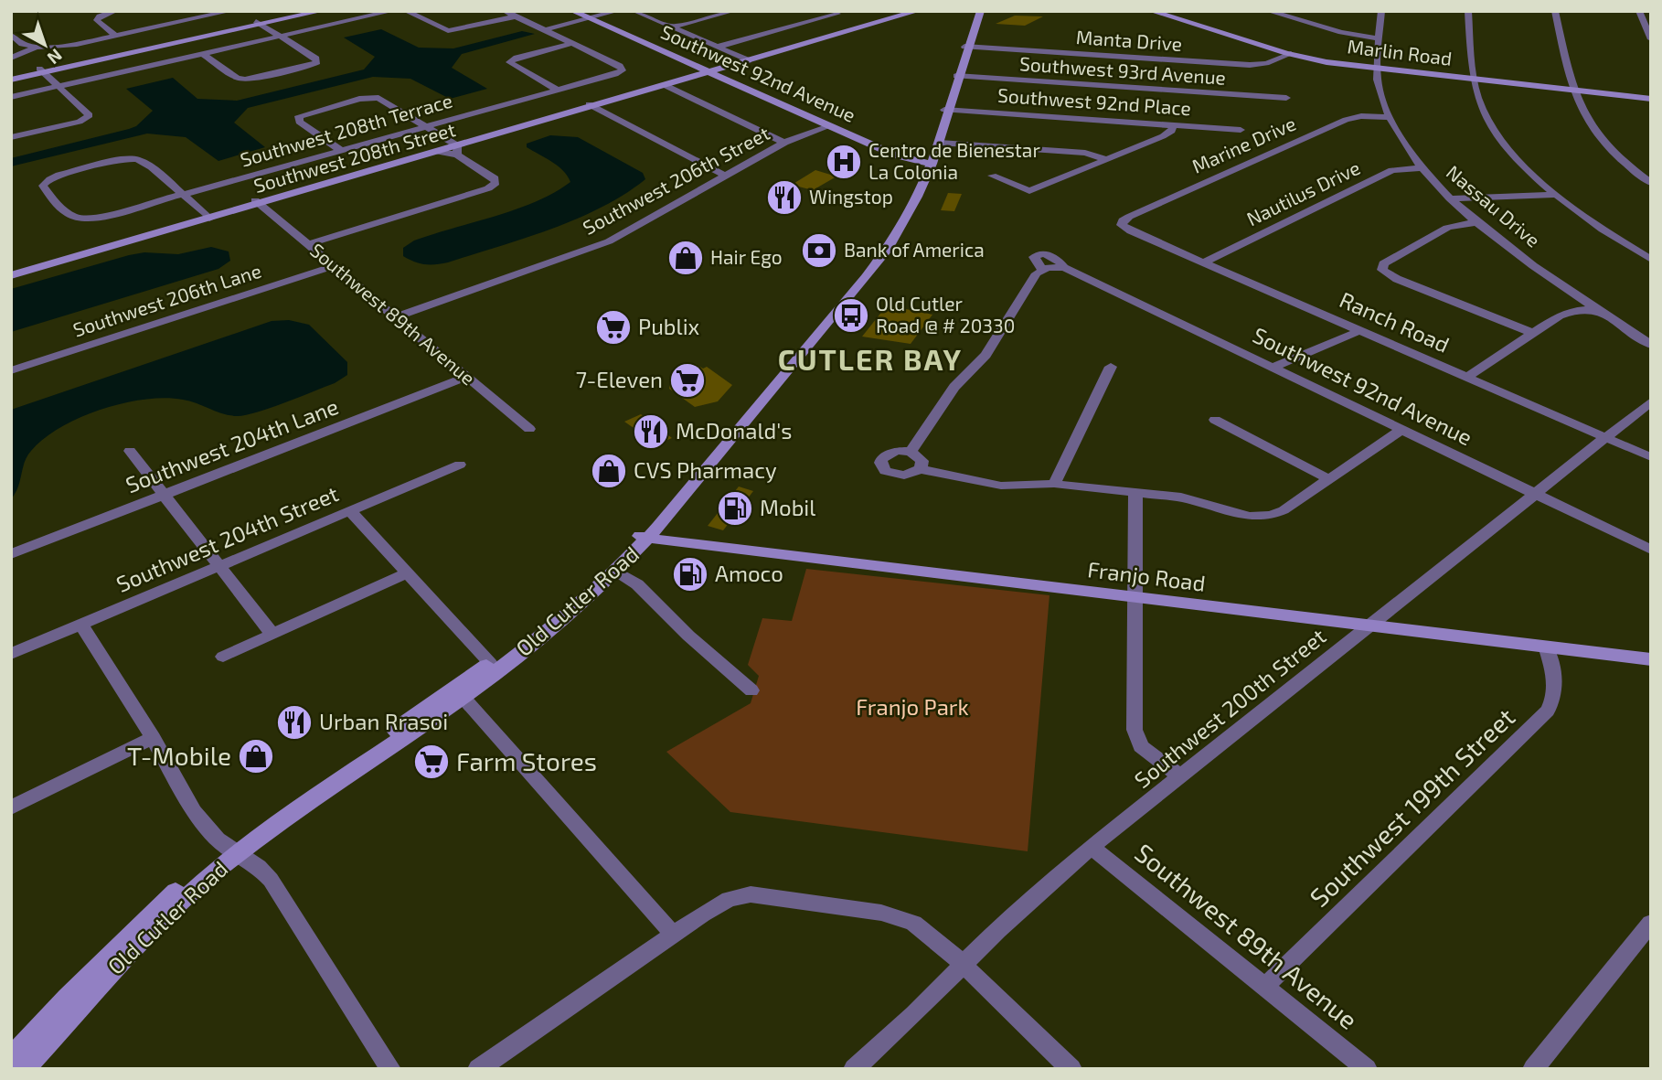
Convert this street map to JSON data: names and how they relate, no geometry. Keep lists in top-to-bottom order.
{
  "streets": {
    "street": [
      "Manta Drive",
      "Marlin Road",
      "Southwest 93rd Avenue",
      "Southwest 92nd Avenue",
      "Southwest 92nd Place",
      "Southwest 208th Terrace",
      "Marine Drive",
      "Southwest 208th Street",
      "Southwest 206th Street",
      "Nautilus Drive",
      "Nassau Drive",
      "Southwest 206th Lane",
      "Southwest 89th Avenue",
      "Ranch Road",
      "Southwest 204th Lane",
      "Southwest 204th Street",
      "Franjo Road",
      "Old Cutler Road",
      "Southwest 200th Street",
      "Southwest 199th Street"
    ]
  },
  "crossings": [
    ["Manta Drive", "Marlin Road"],
    ["Manta Drive", "Old Cutler Road"],
    ["Marlin Road", "Nassau Drive"],
    ["Southwest 93rd Avenue", "Old Cutler Road"],
    ["Southwest 92nd Avenue", "Southwest 208th Street"],
    ["Southwest 92nd Avenue", "Southwest 206th Street"],
    ["Southwest 92nd Avenue", "Old Cutler Road"],
    ["Southwest 92nd Avenue", "Southwest 200th Street"],
    ["Southwest 92nd Place", "Old Cutler Road"],
    ["Marine Drive", "Nassau Drive"],
    ["Marine Drive", "Ranch Road"],
    ["Southwest 208th Street", "Southwest 89th Avenue"],
    ["Southwest 206th Street", "Southwest 89th Avenue"],
    ["Nautilus Drive", "Nassau Drive"],
    ["Nautilus Drive", "Ranch Road"],
    ["Southwest 206th Lane", "Southwest 89th Avenue"],
    ["Southwest 89th Avenue", "Southwest 204th Lane"],
    ["Southwest 89th Avenue", "Southwest 200th Street"],
    ["Southwest 89th Avenue", "Southwest 199th Street"],
    ["Ranch Road", "Southwest 200th Street"],
    ["Franjo Road", "Old Cutler Road"],
    ["Franjo Road", "Southwest 200th Street"],
    ["Franjo Road", "Southwest 199th Street"]
  ],
  "districts": ["CUTLER BAY"],
  "parks": ["Franjo Park"],
  "places": {
    "hospital": ["Centro de Bienestar La Colonia"],
    "restaurant": ["Wingstop", "McDonald's", "Urban Rrasoi"],
    "bank": ["Bank of America"],
    "shop": ["Hair Ego", "CVS Pharmacy", "T-Mobile"],
    "bus stop": ["Old Cutler Road @ # 20330"],
    "supermarket": ["Publix", "7-Eleven", "Farm Stores"],
    "fuel station": ["Mobil", "Amoco"]
  },
  "north": "bottom right"
}
